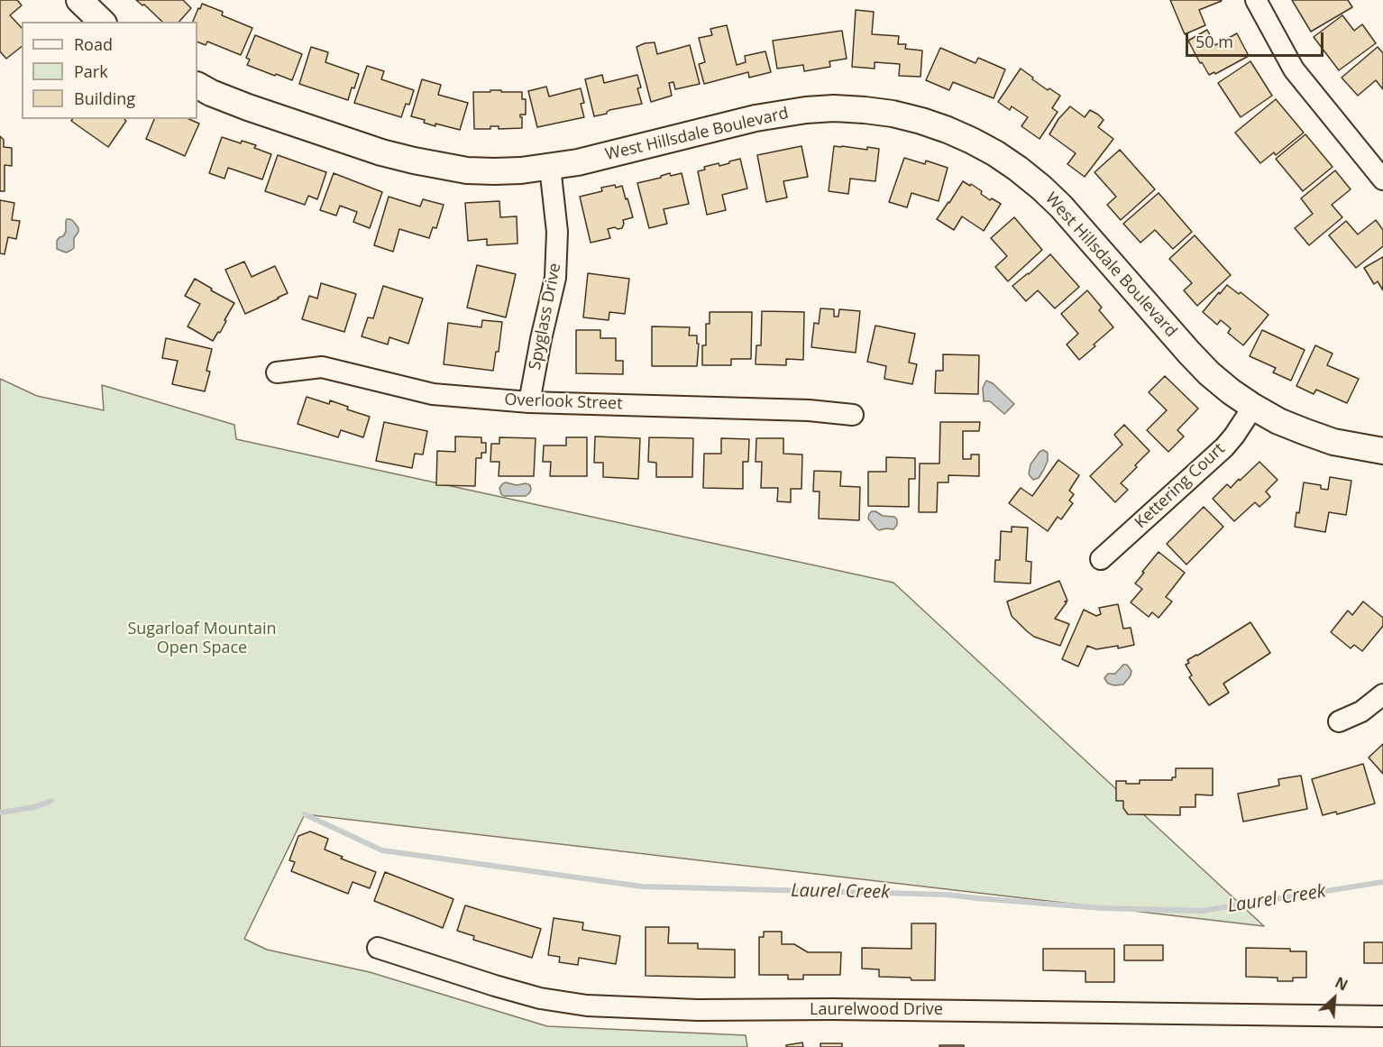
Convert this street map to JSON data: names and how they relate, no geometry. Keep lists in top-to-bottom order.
{
  "streets": {
    "main road": ["West Hillsdale Boulevard"],
    "street": [
      "Spyglass Drive",
      "Overlook Street",
      "Kettering Court",
      "Laurelwood Drive"
    ]
  },
  "crossings": [
    ["West Hillsdale Boulevard", "Spyglass Drive"],
    ["West Hillsdale Boulevard", "Kettering Court"],
    ["Spyglass Drive", "Overlook Street"]
  ],
  "water": ["Laurel Creek"],
  "parks": ["Sugarloaf Mountain Open Space"],
  "legend": ["Road", "Park", "Building"],
  "scale_bar": "50 m",
  "north": "top right"
}
